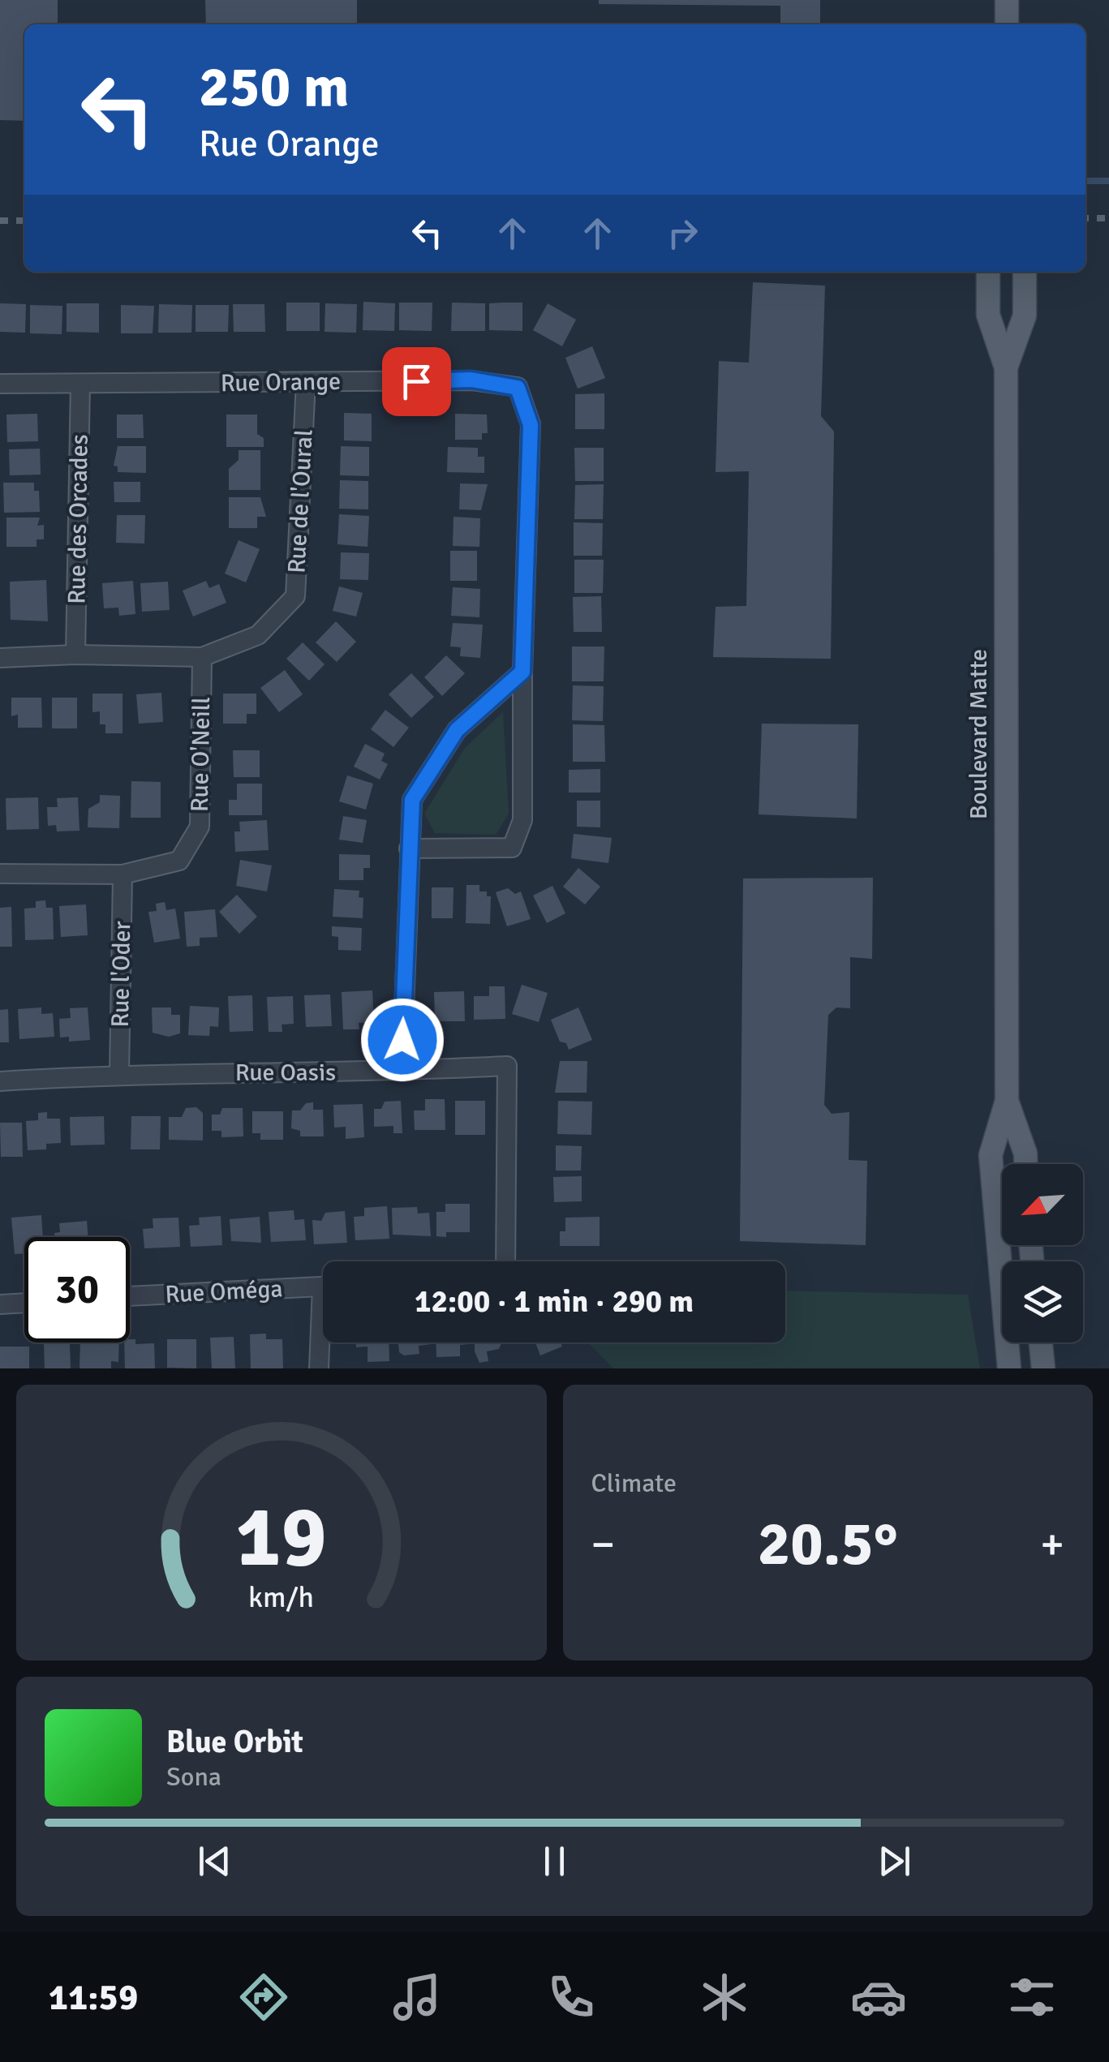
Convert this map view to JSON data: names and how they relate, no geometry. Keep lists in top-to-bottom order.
{
  "streets": {
    "main road": ["Boulevard Matte"],
    "street": [
      "Rue Orange",
      "Rue de l'Oural",
      "Rue des Orcades",
      "Rue O'Neill",
      "Rue l'Oder",
      "Rue Oasis",
      "Rue Oméga"
    ]
  },
  "crossings": [
    ["Rue Orange", "Rue de l'Oural"],
    ["Rue Orange", "Rue des Orcades"],
    ["Rue de l'Oural", "Rue des Orcades"],
    ["Rue de l'Oural", "Rue O'Neill"],
    ["Rue O'Neill", "Rue l'Oder"],
    ["Rue l'Oder", "Rue Oasis"]
  ],
  "north": "bottom left",
  "page": {
    "turn": ["250 m", "Rue Orange"],
    "limit": "30",
    "trip": "12:00 · 1 min · 290 m",
    "tile": "Climate",
    "heat": ["−", "20.5°", "+"],
    "song": ["Blue Orbit", "Sona"],
    "tabs": "11:59",
    "gauge": ["19", "km/h"]
  }
}
